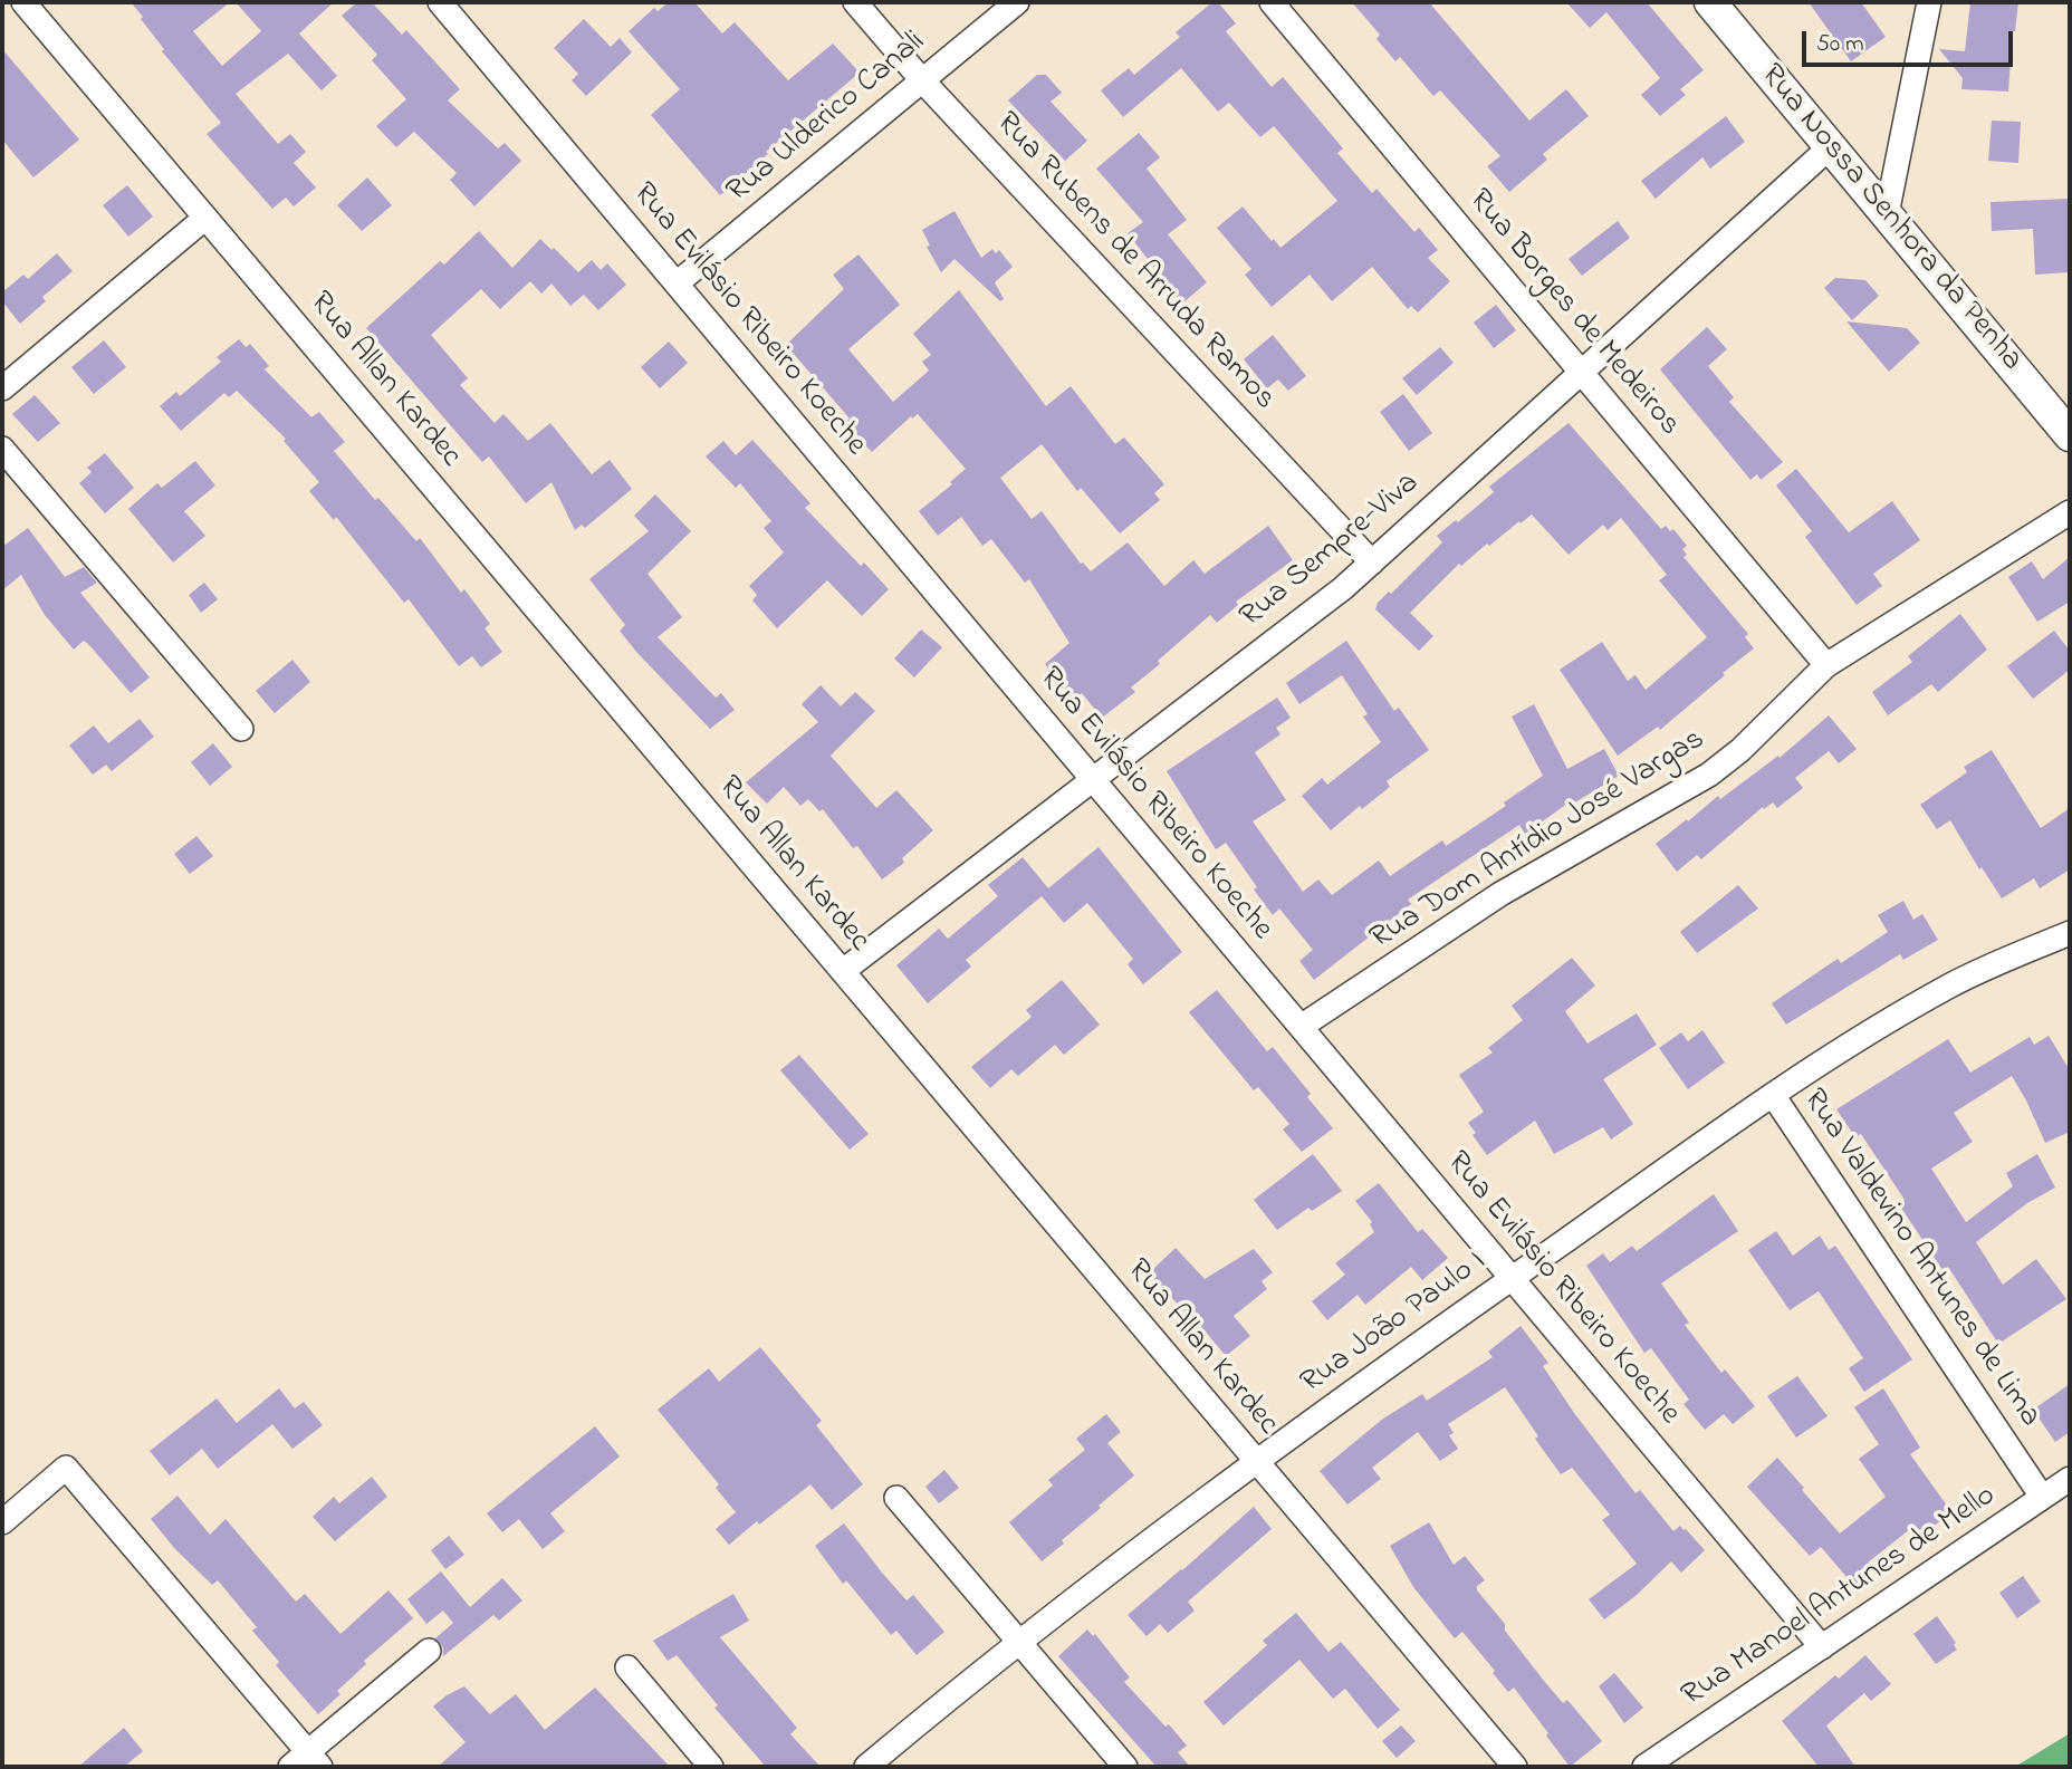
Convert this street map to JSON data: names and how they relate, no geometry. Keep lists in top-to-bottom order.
{
  "streets": {
    "street": [
      "Rua Ulderico Canali",
      "Rua Nossa Senhora da Penha",
      "Rua Rubens de Arruda Ramos",
      "Rua Borges de Medeiros",
      "Rua Evilásio Ribeiro Koeche",
      "Rua Allan Kardec",
      "Rua Sempre-Viva",
      "Rua Dom Antídio José Vargas",
      "Rua Valdevino Antunes de Lima",
      "Rua João Paulo I",
      "Rua Manoel Antunes de Mello"
    ]
  },
  "crossings": [
    ["Rua Ulderico Canali", "Rua Rubens de Arruda Ramos"],
    ["Rua Ulderico Canali", "Rua Evilásio Ribeiro Koeche"],
    ["Rua Nossa Senhora da Penha", "Rua Sempre-Viva"],
    ["Rua Rubens de Arruda Ramos", "Rua Sempre-Viva"],
    ["Rua Borges de Medeiros", "Rua Sempre-Viva"],
    ["Rua Borges de Medeiros", "Rua Dom Antídio José Vargas"],
    ["Rua Evilásio Ribeiro Koeche", "Rua Sempre-Viva"],
    ["Rua Evilásio Ribeiro Koeche", "Rua Dom Antídio José Vargas"],
    ["Rua Evilásio Ribeiro Koeche", "Rua João Paulo I"],
    ["Rua Evilásio Ribeiro Koeche", "Rua Manoel Antunes de Mello"],
    ["Rua Allan Kardec", "Rua Sempre-Viva"],
    ["Rua Allan Kardec", "Rua João Paulo I"],
    ["Rua Valdevino Antunes de Lima", "Rua João Paulo I"],
    ["Rua Valdevino Antunes de Lima", "Rua Manoel Antunes de Mello"]
  ],
  "scale_bar": "50 m"
}
